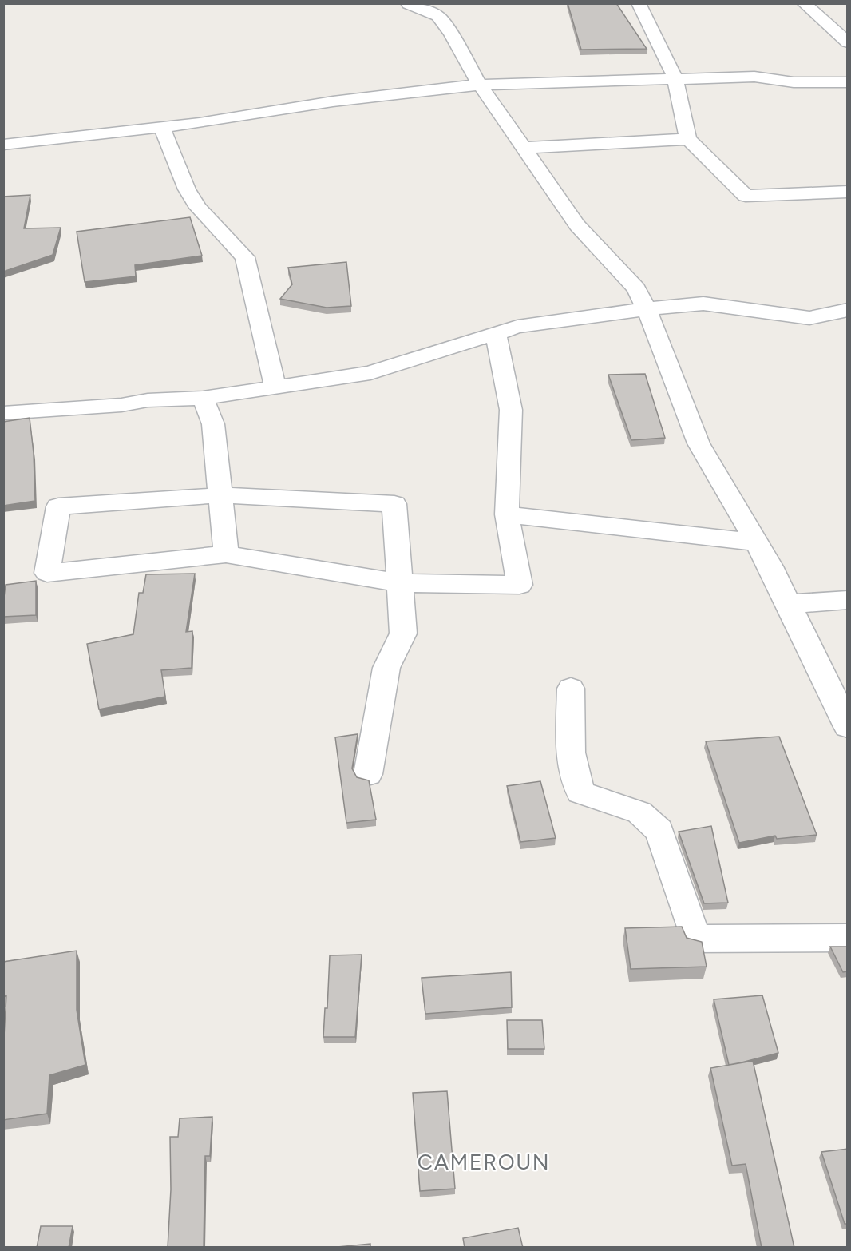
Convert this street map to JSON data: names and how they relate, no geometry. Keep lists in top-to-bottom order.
{
  "districts": ["CAMEROUN"]
}
